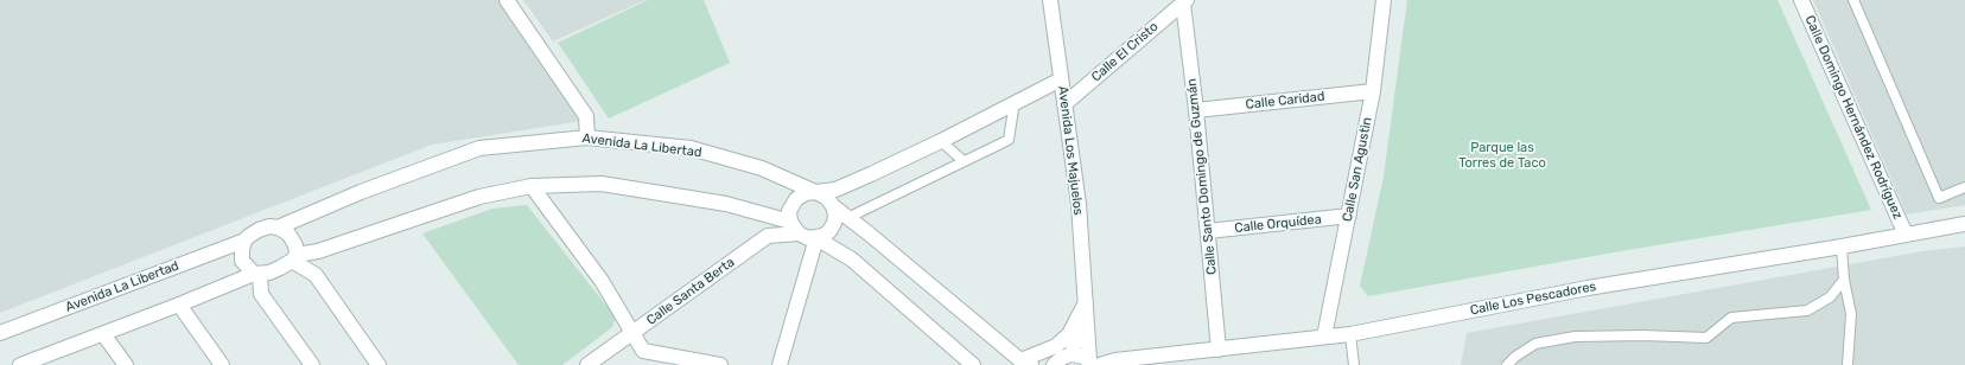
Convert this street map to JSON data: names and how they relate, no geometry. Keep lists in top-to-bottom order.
{
  "streets": {
    "street": [
      "Calle El Cristo",
      "Calle Caridad",
      "Calle Domingo Hernández Rodríguez",
      "Avenida La Libertad",
      "Avenida Los Majuelos",
      "Calle San Agustìn",
      "Calle Santo Domingo de Guzmán",
      "Calle Orquídea",
      "Calle Santa Berta",
      "Calle Los Pescadores"
    ]
  },
  "crossings": [
    ["Calle El Cristo", "Avenida Los Majuelos"],
    ["Calle El Cristo", "Calle Santo Domingo de Guzmán"],
    ["Calle Caridad", "Calle San Agustìn"],
    ["Calle Caridad", "Calle Santo Domingo de Guzmán"],
    ["Calle Domingo Hernández Rodríguez", "Calle Los Pescadores"],
    ["Avenida La Libertad", "Calle Santa Berta"],
    ["Avenida Los Majuelos", "Calle Los Pescadores"],
    ["Calle San Agustìn", "Calle Orquídea"],
    ["Calle San Agustìn", "Calle Los Pescadores"],
    ["Calle Santo Domingo de Guzmán", "Calle Orquídea"],
    ["Calle Santo Domingo de Guzmán", "Calle Los Pescadores"]
  ],
  "parks": ["Parque las Torres de Taco"]
}
